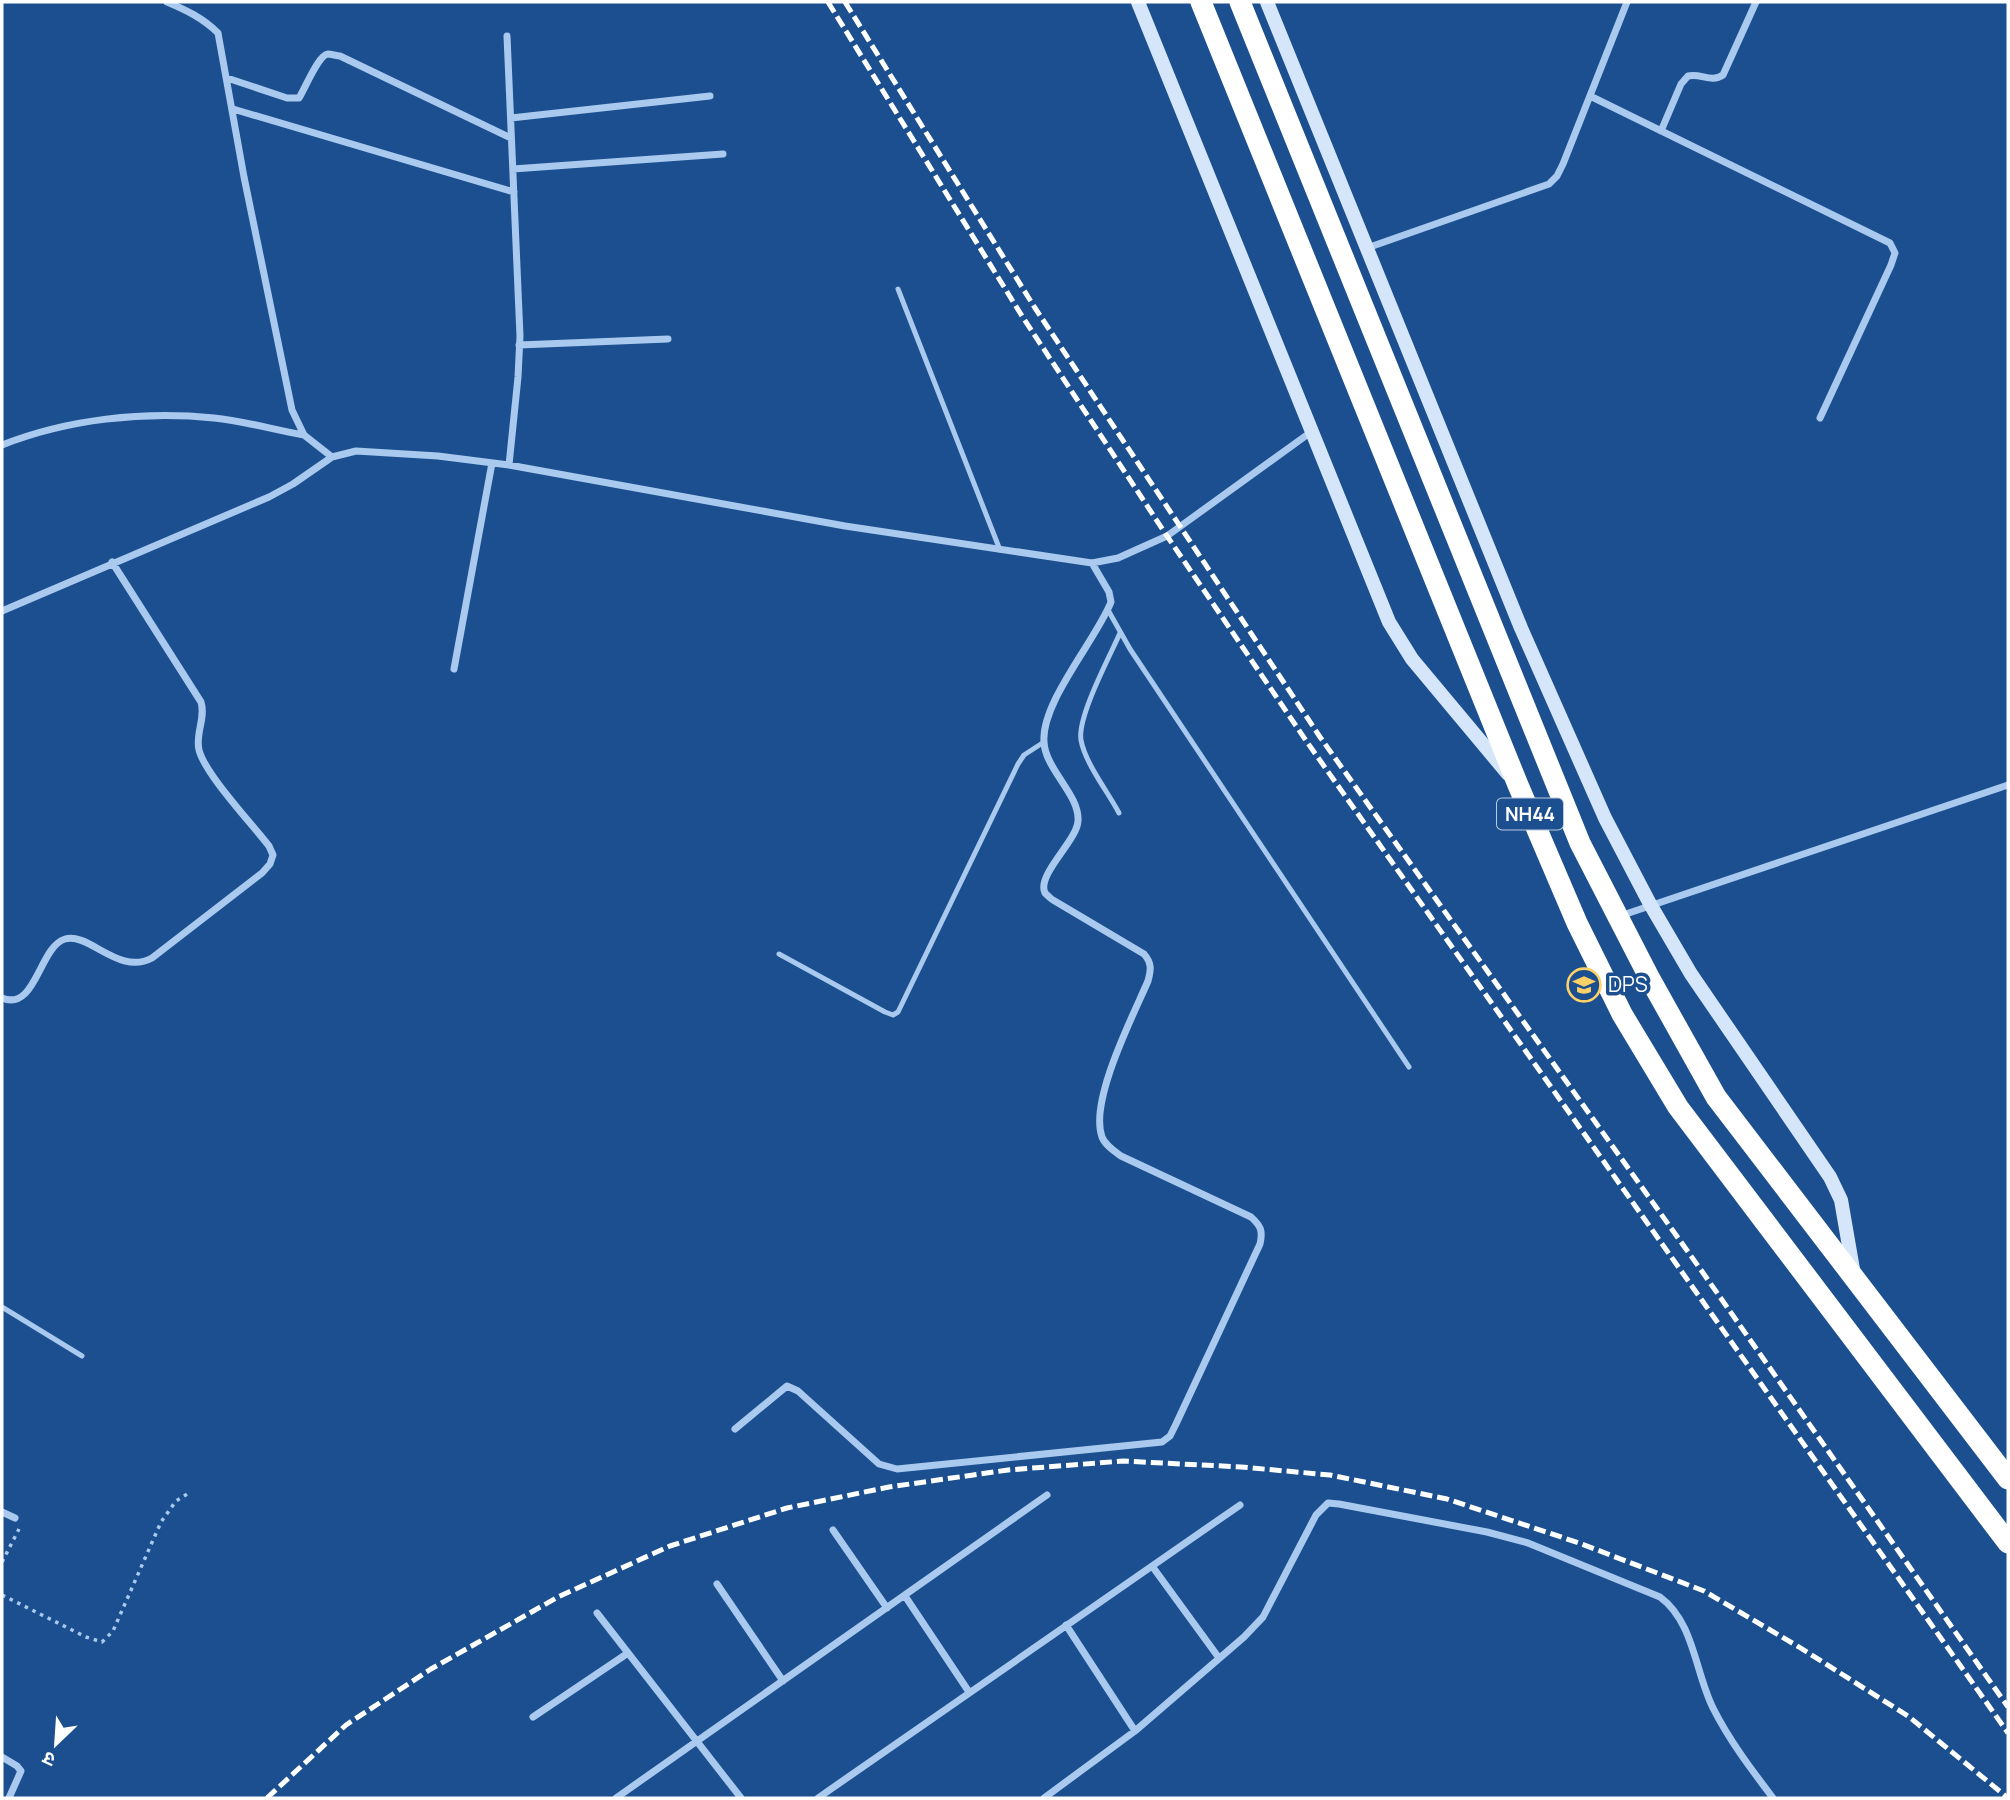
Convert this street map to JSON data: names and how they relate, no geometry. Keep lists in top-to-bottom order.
{
  "streets": {
    "highway": ["NH44"]
  },
  "places": {
    "school or university": ["DPS"]
  },
  "north": "bottom left"
}
